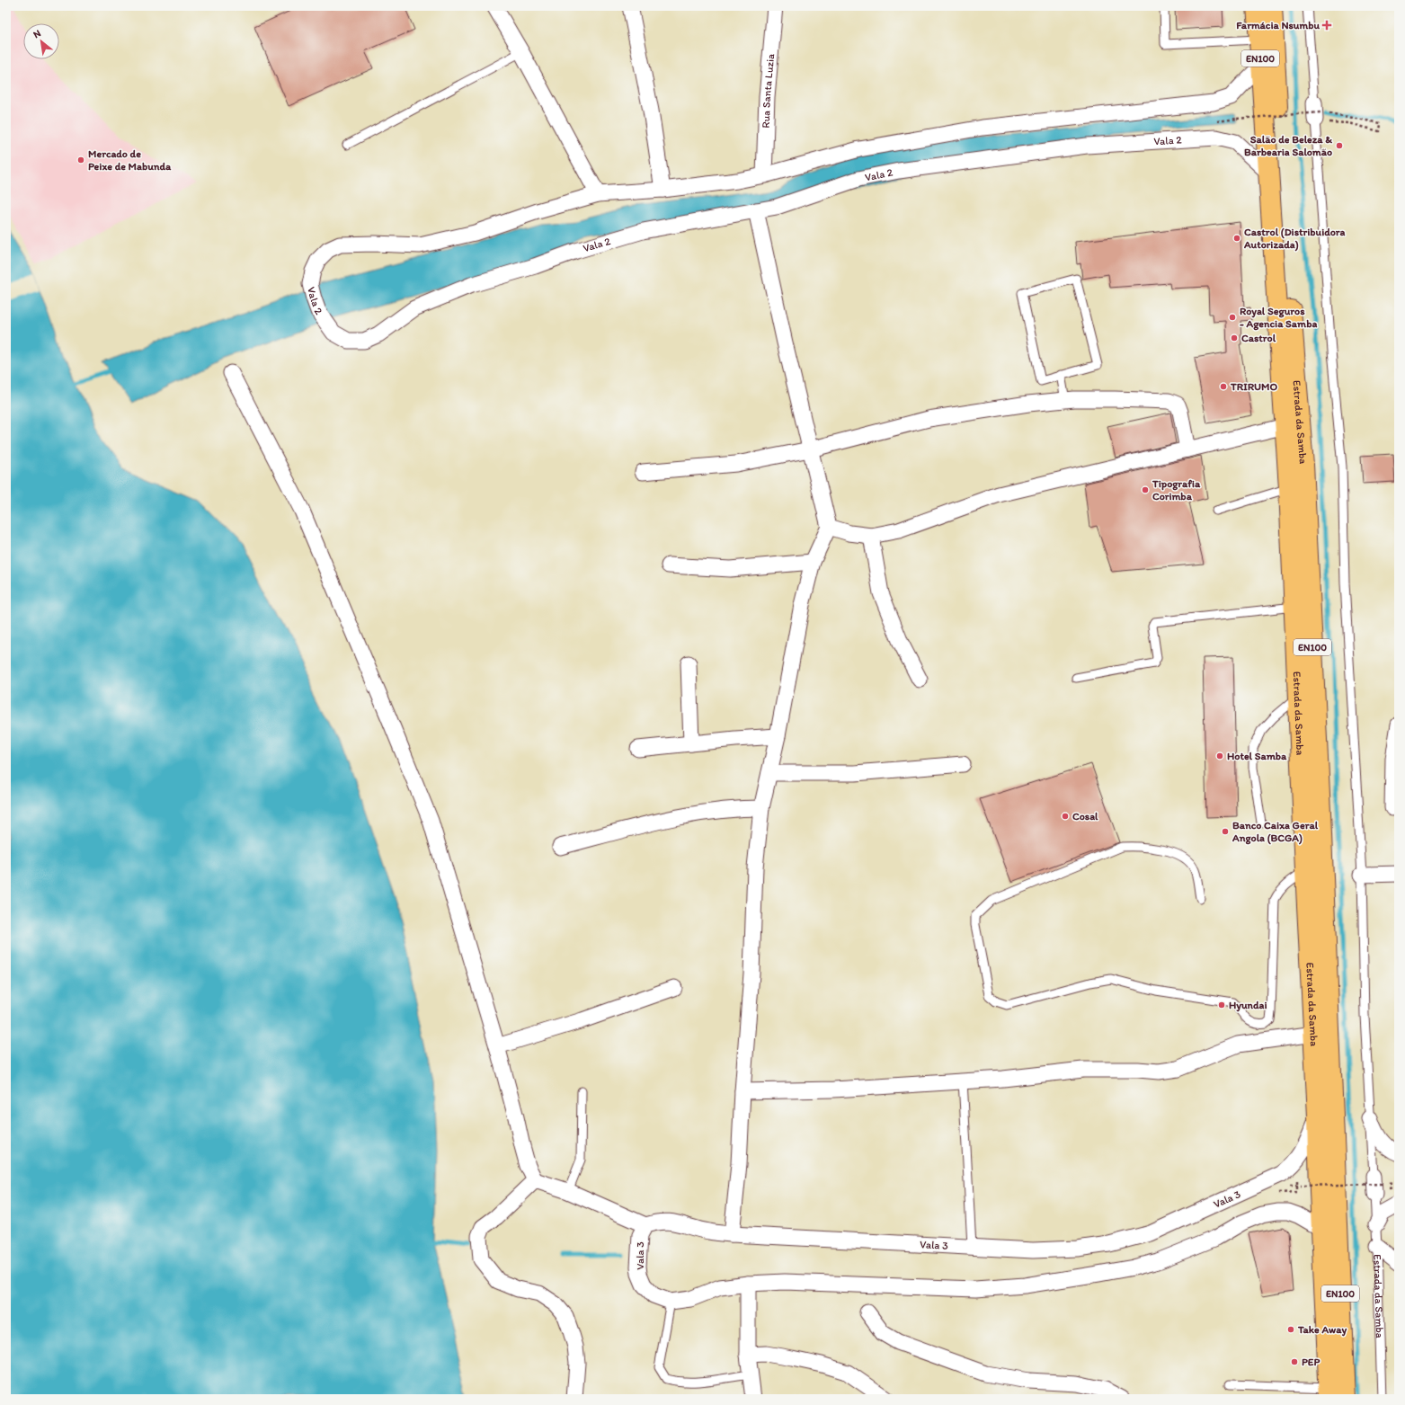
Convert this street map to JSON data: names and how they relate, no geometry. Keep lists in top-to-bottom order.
{
  "streets": {
    "main road": ["EN100", "Estrada da Samba"],
    "street": ["Rua Santa Luzia", "Vala 2", "Vala 3"]
  },
  "crossings": [
    ["Rua Santa Luzia", "Vala 2"],
    ["Vala 2", "Estrada da Samba"],
    ["Estrada da Samba", "Vala 3"]
  ],
  "places": {
    "health": ["Farmácia Nsumbu"],
    "other": [
      "Salão de Beleza & Barbearia Salomão",
      "Mercado de Peixe de Mabunda",
      "Castrol (Distribuidora Autorizada)",
      "Royal Seguros - Agencia Samba",
      "Castrol",
      "TRIRUMO",
      "Tipografia Corimba",
      "Hotel Samba",
      "Cosal",
      "Banco Caixa Geral Angola (BCGA)",
      "Hyundai",
      "Take Away",
      "PEP"
    ]
  },
  "north": "top left"
}
